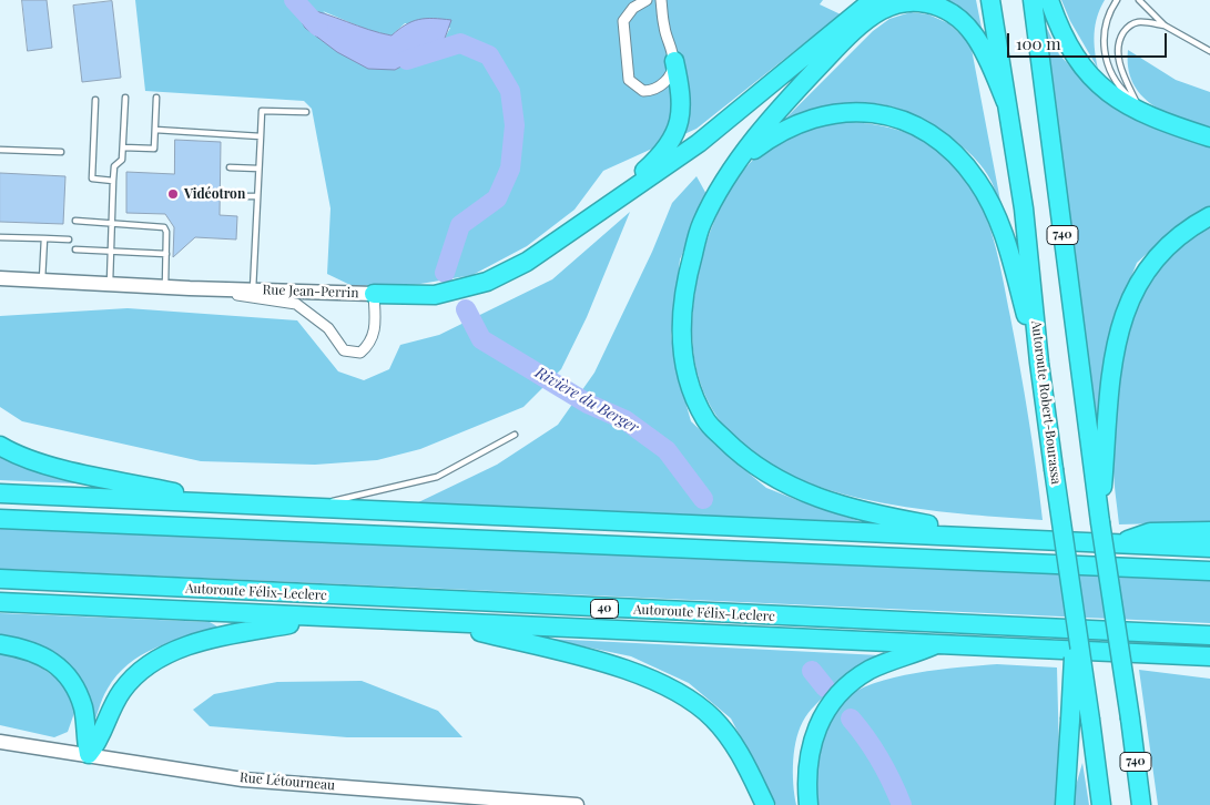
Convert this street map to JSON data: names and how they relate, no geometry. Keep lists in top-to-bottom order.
{
  "streets": {
    "highway": [
      "740",
      "Autoroute Robert-Bourassa",
      "Autoroute Félix-Leclerc",
      "40"
    ],
    "street": ["Rue Jean-Perrin", "Rue Létourneau"]
  },
  "water": ["Rivière du Berger"],
  "places": ["Vidéotron"],
  "scale_bar": "100 m"
}
